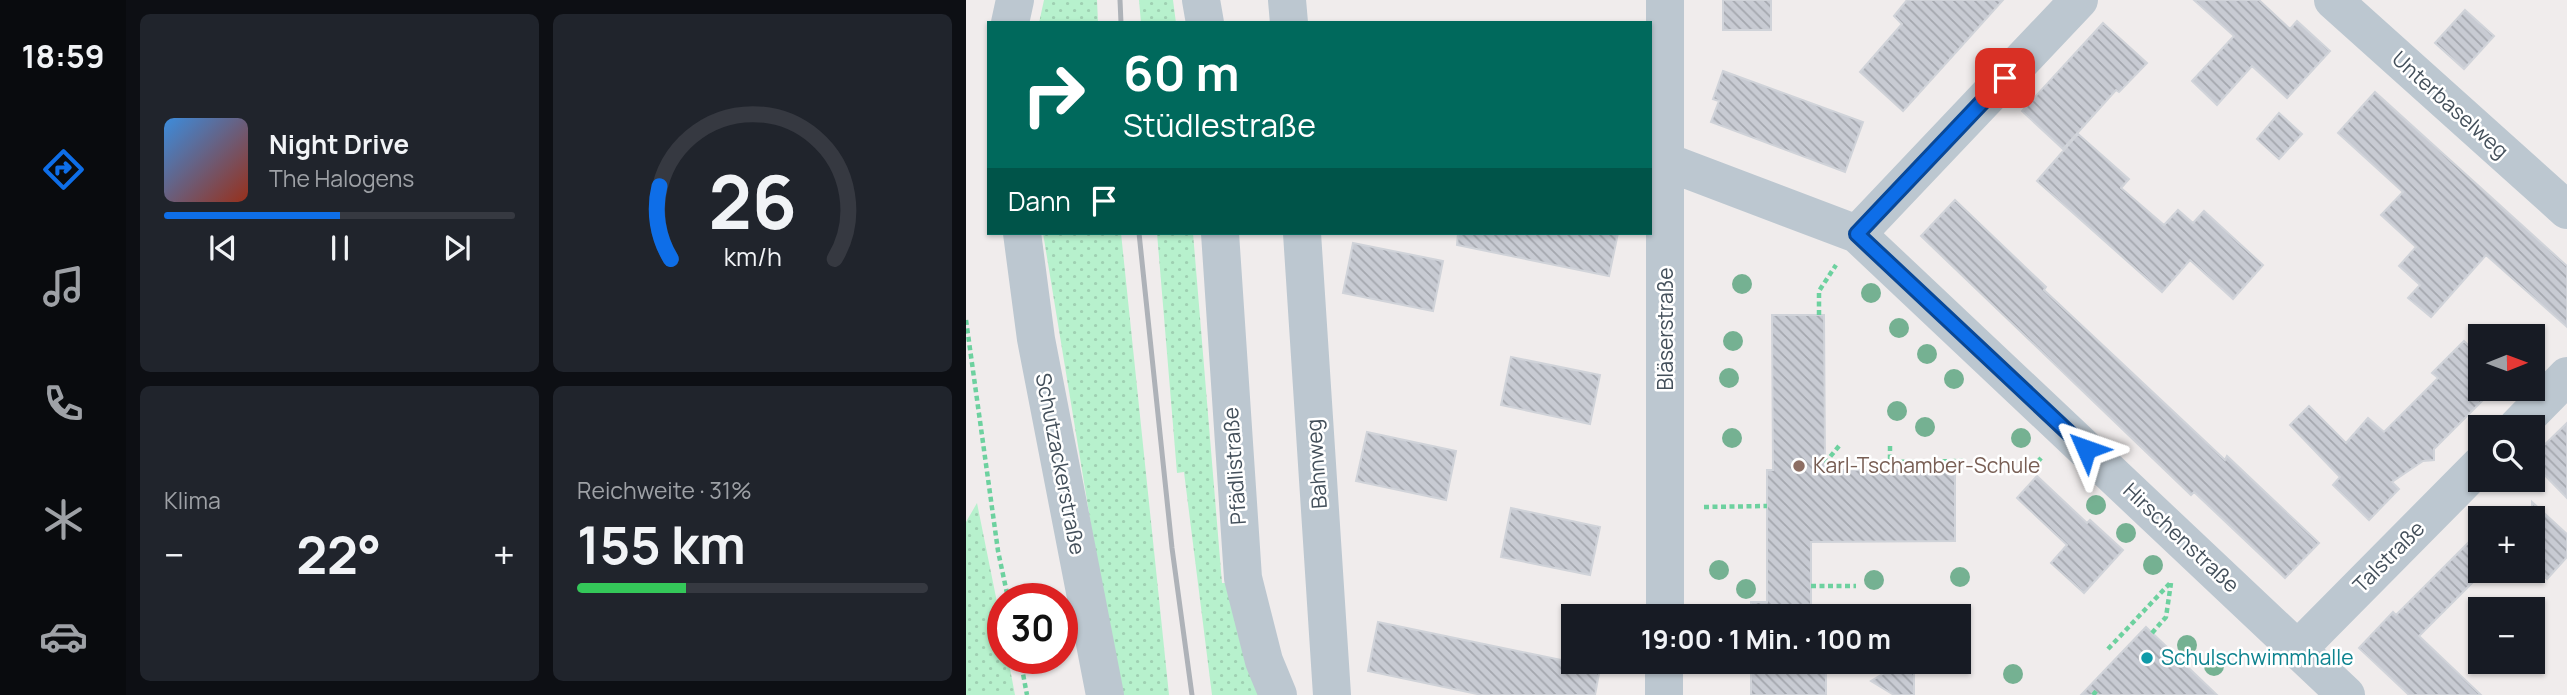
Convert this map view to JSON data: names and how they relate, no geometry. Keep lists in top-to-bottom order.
{
  "streets": {
    "street": [
      "Unterbaselweg",
      "Bläserstraße",
      "Schutzackerstraße",
      "Bahnweg",
      "Pfädlistraße",
      "Hirschenstraße",
      "Talstraße"
    ]
  },
  "crossings": [
    ["Bläserstraße", "Hirschenstraße"],
    ["Hirschenstraße", "Talstraße"]
  ],
  "places": ["Karl-Tschamber-Schule", "Schulschwimmhalle"],
  "north": "right",
  "page": {
    "tabs": "18:59",
    "turn": ["60 m", "Stüdlestraße"],
    "song": ["Night Drive", "The Halogens"],
    "then": "Dann",
    "map_buttons": ["+", "−"],
    "tile": [
      "Klima",
      ["Reichweite · 31%", "155 km"]
    ],
    "heat": ["−", "22°", "+"],
    "limit": "30",
    "trip": "19:00 · 1 Min. · 100 m",
    "gauge": ["26", "km/h"]
  }
}
